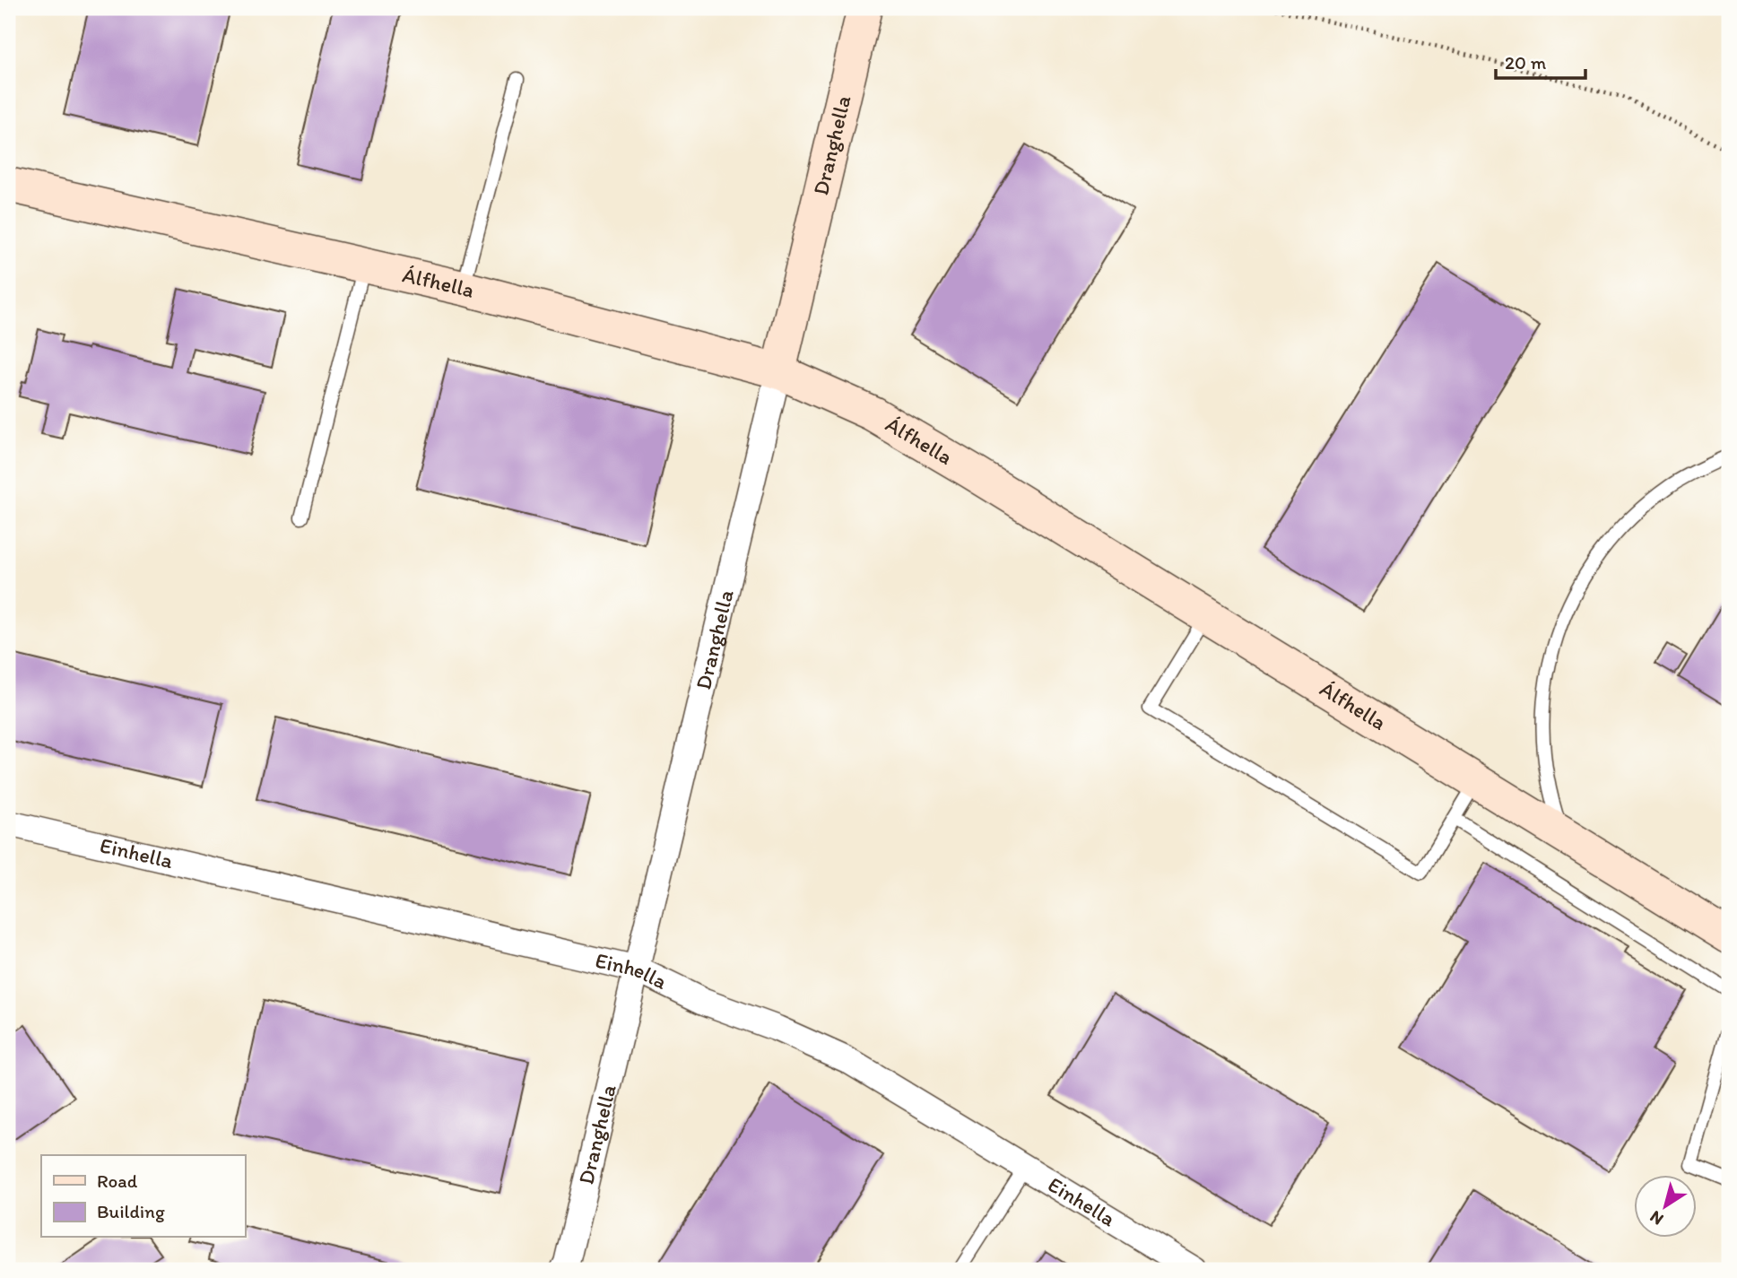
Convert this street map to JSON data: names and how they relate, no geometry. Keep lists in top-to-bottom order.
{
  "streets": {
    "street": ["Dranghella", "Álfhella", "Einhella"]
  },
  "crossings": [
    ["Dranghella", "Álfhella"],
    ["Dranghella", "Einhella"]
  ],
  "legend": ["Road", "Building"],
  "scale_bar": "20 m",
  "north": "bottom left"
}
